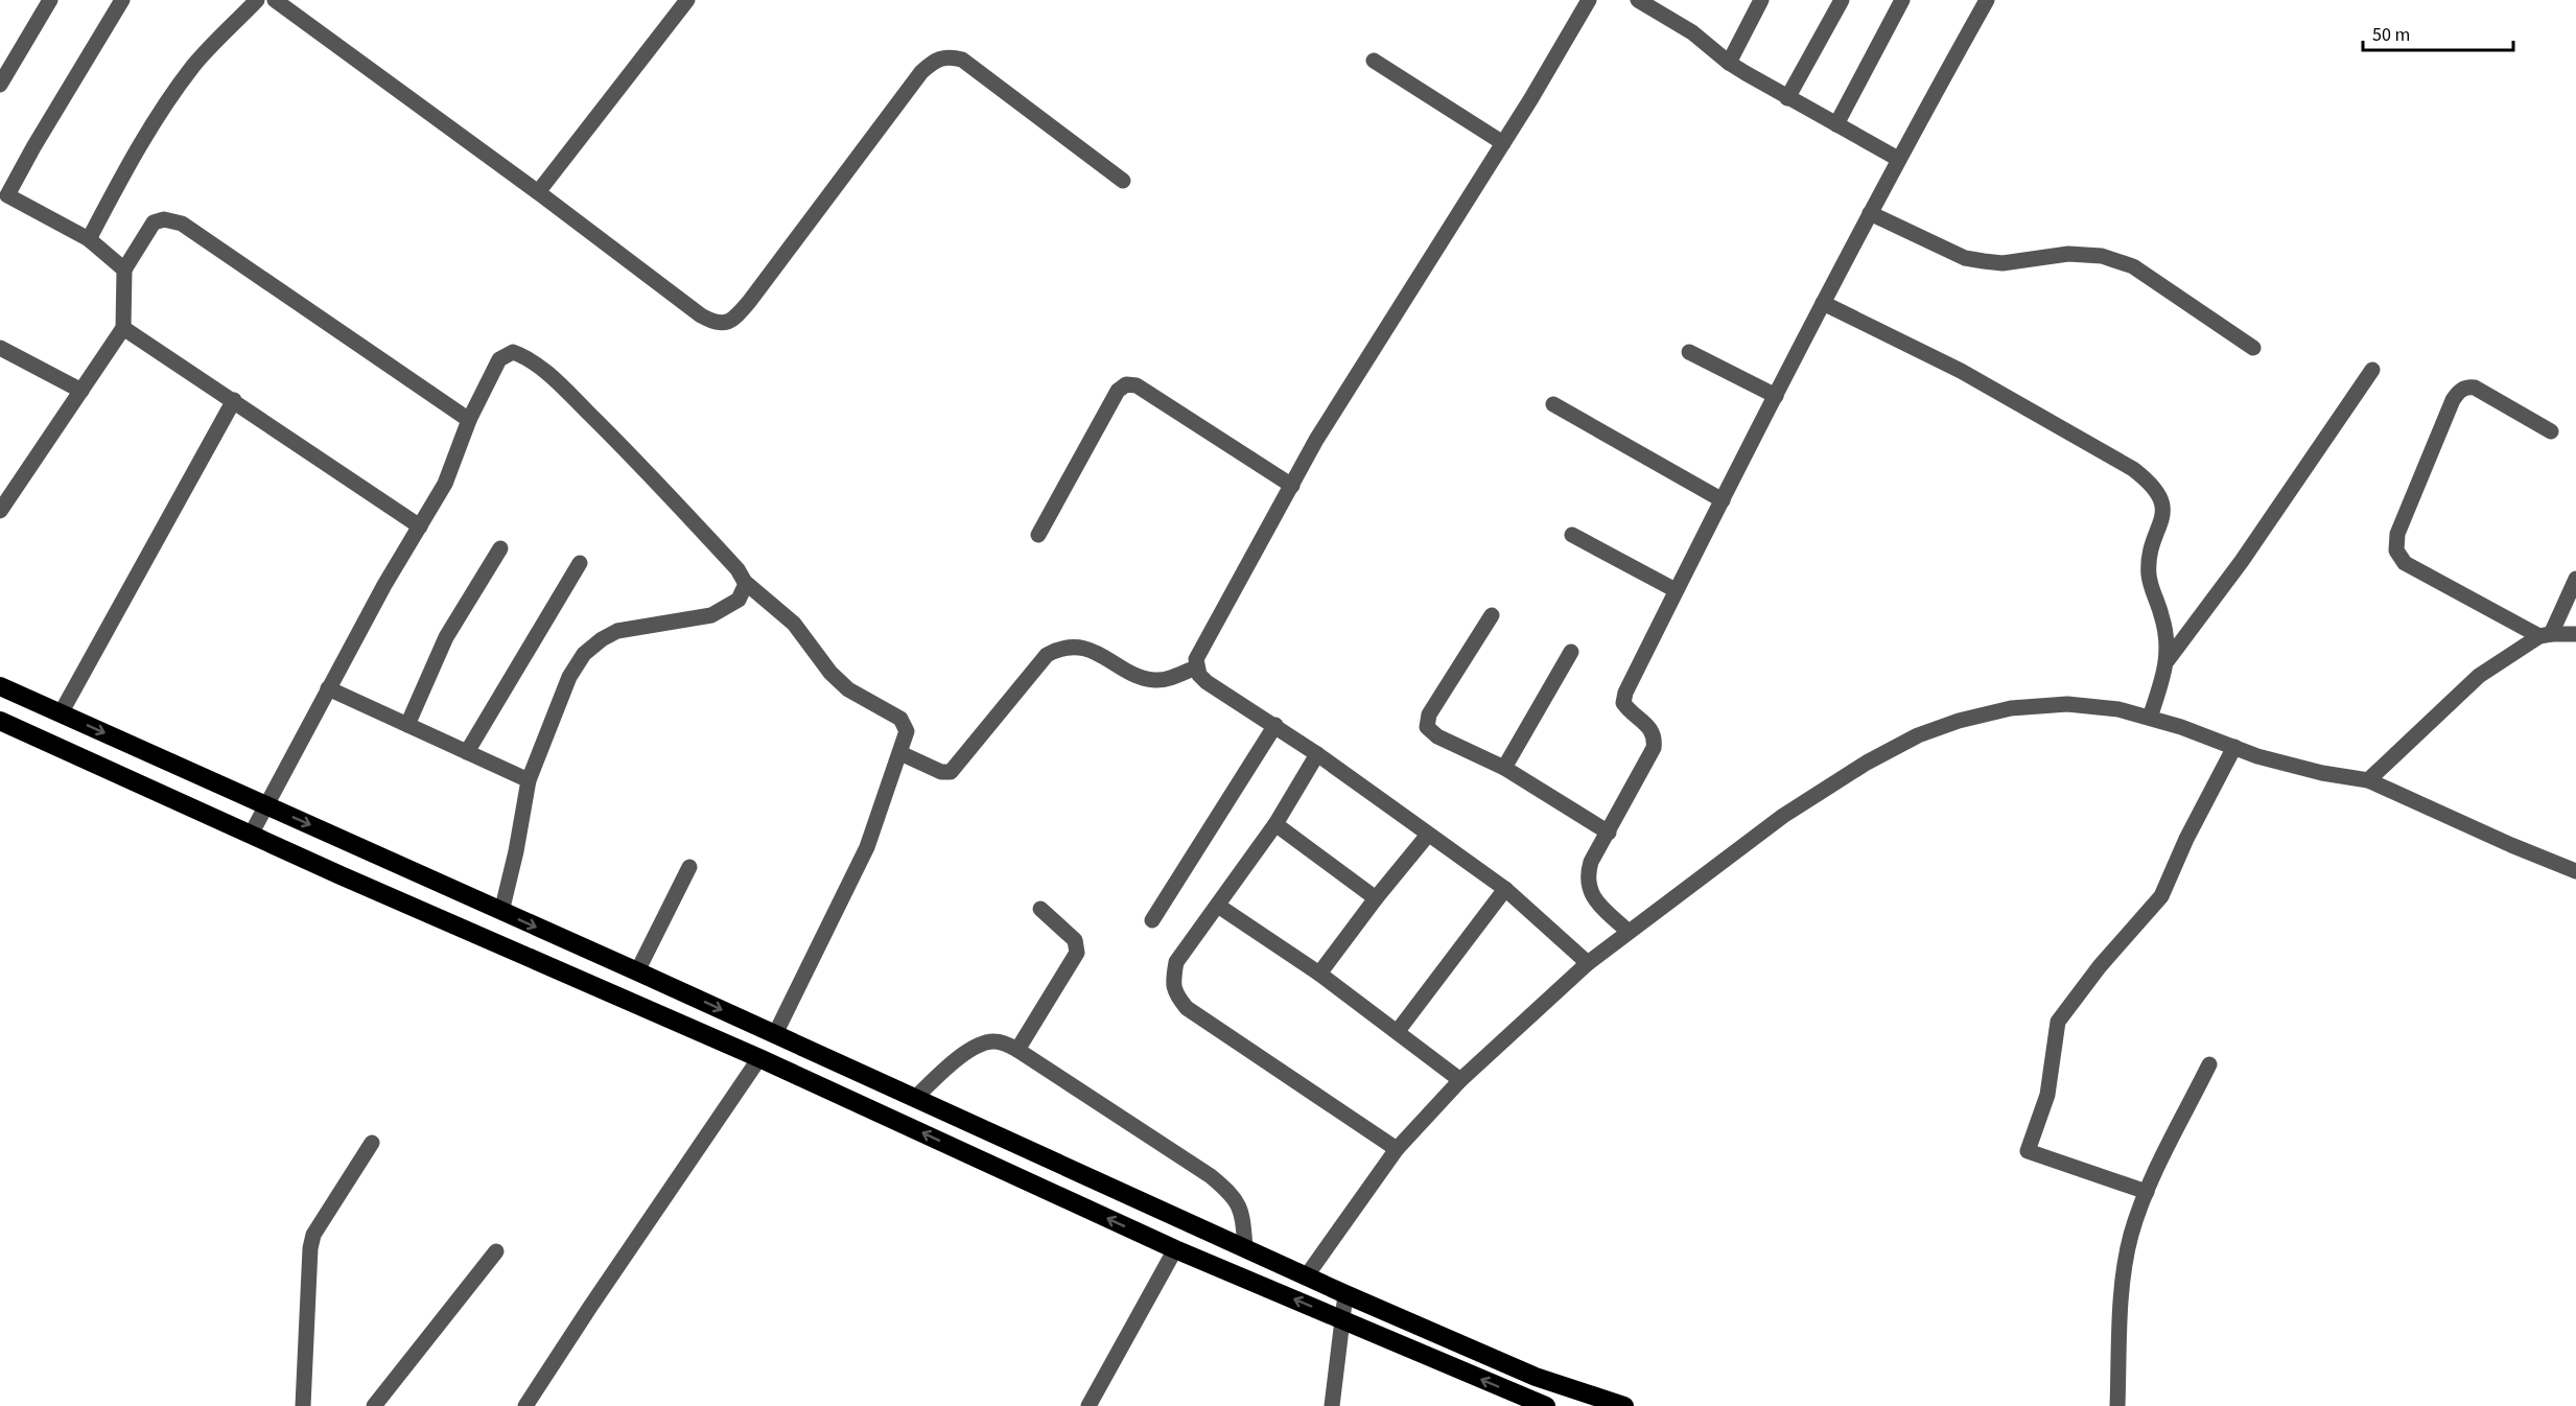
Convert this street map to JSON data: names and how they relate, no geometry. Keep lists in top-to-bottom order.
{
  "scale_bar": "50 m"
}
